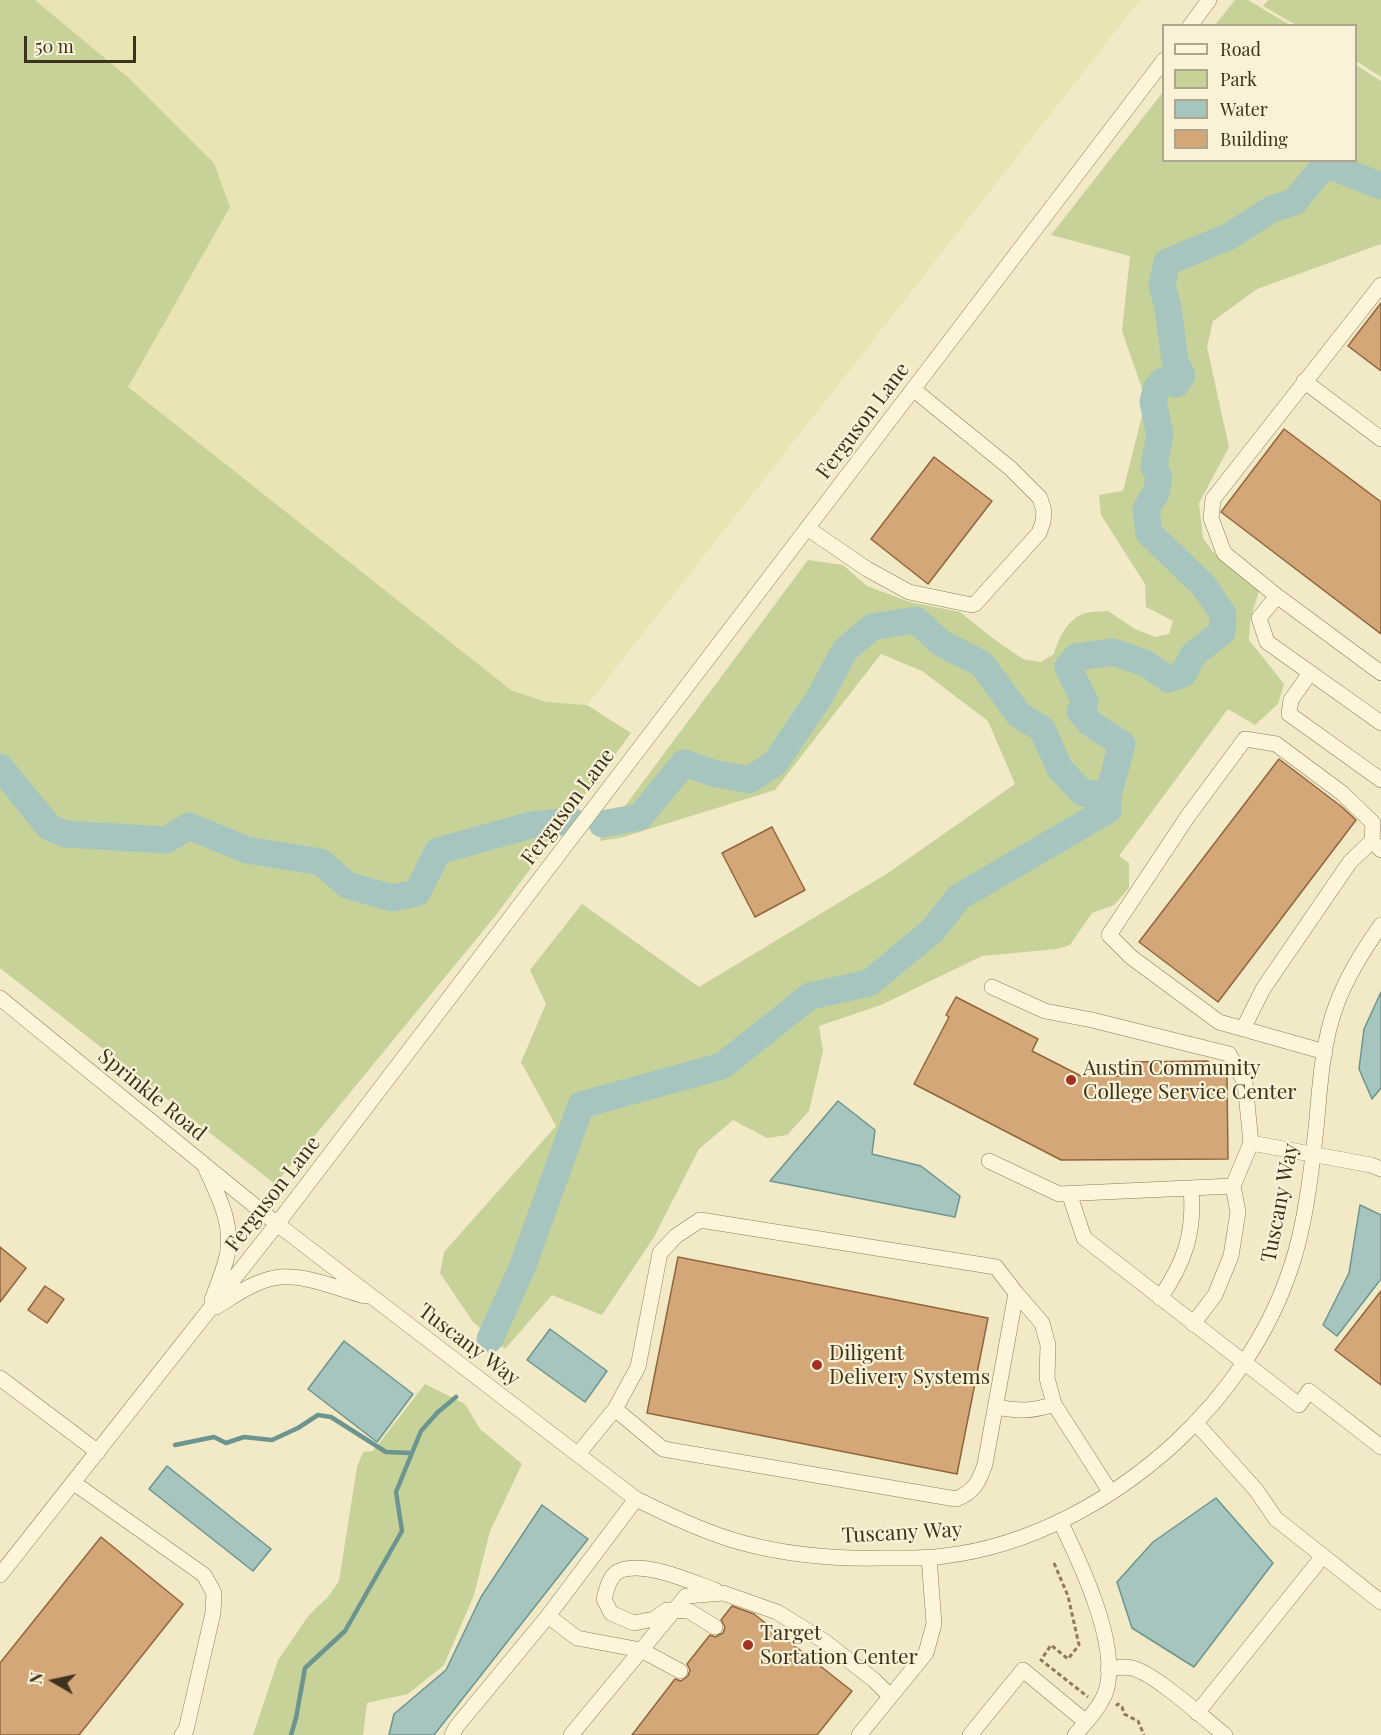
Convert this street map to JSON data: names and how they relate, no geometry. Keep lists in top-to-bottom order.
{
  "streets": {
    "street": ["Ferguson Lane", "Sprinkle Road", "Tuscany Way"]
  },
  "crossings": [
    ["Ferguson Lane", "Sprinkle Road"],
    ["Ferguson Lane", "Tuscany Way"],
    ["Sprinkle Road", "Tuscany Way"]
  ],
  "places": ["Austin Community College Service Center", "Diligent Delivery Systems", "Target Sortation Center"],
  "legend": [
    "Road",
    "Park",
    "Water",
    "Building"
  ],
  "scale_bar": "50 m",
  "north": "left"
}
